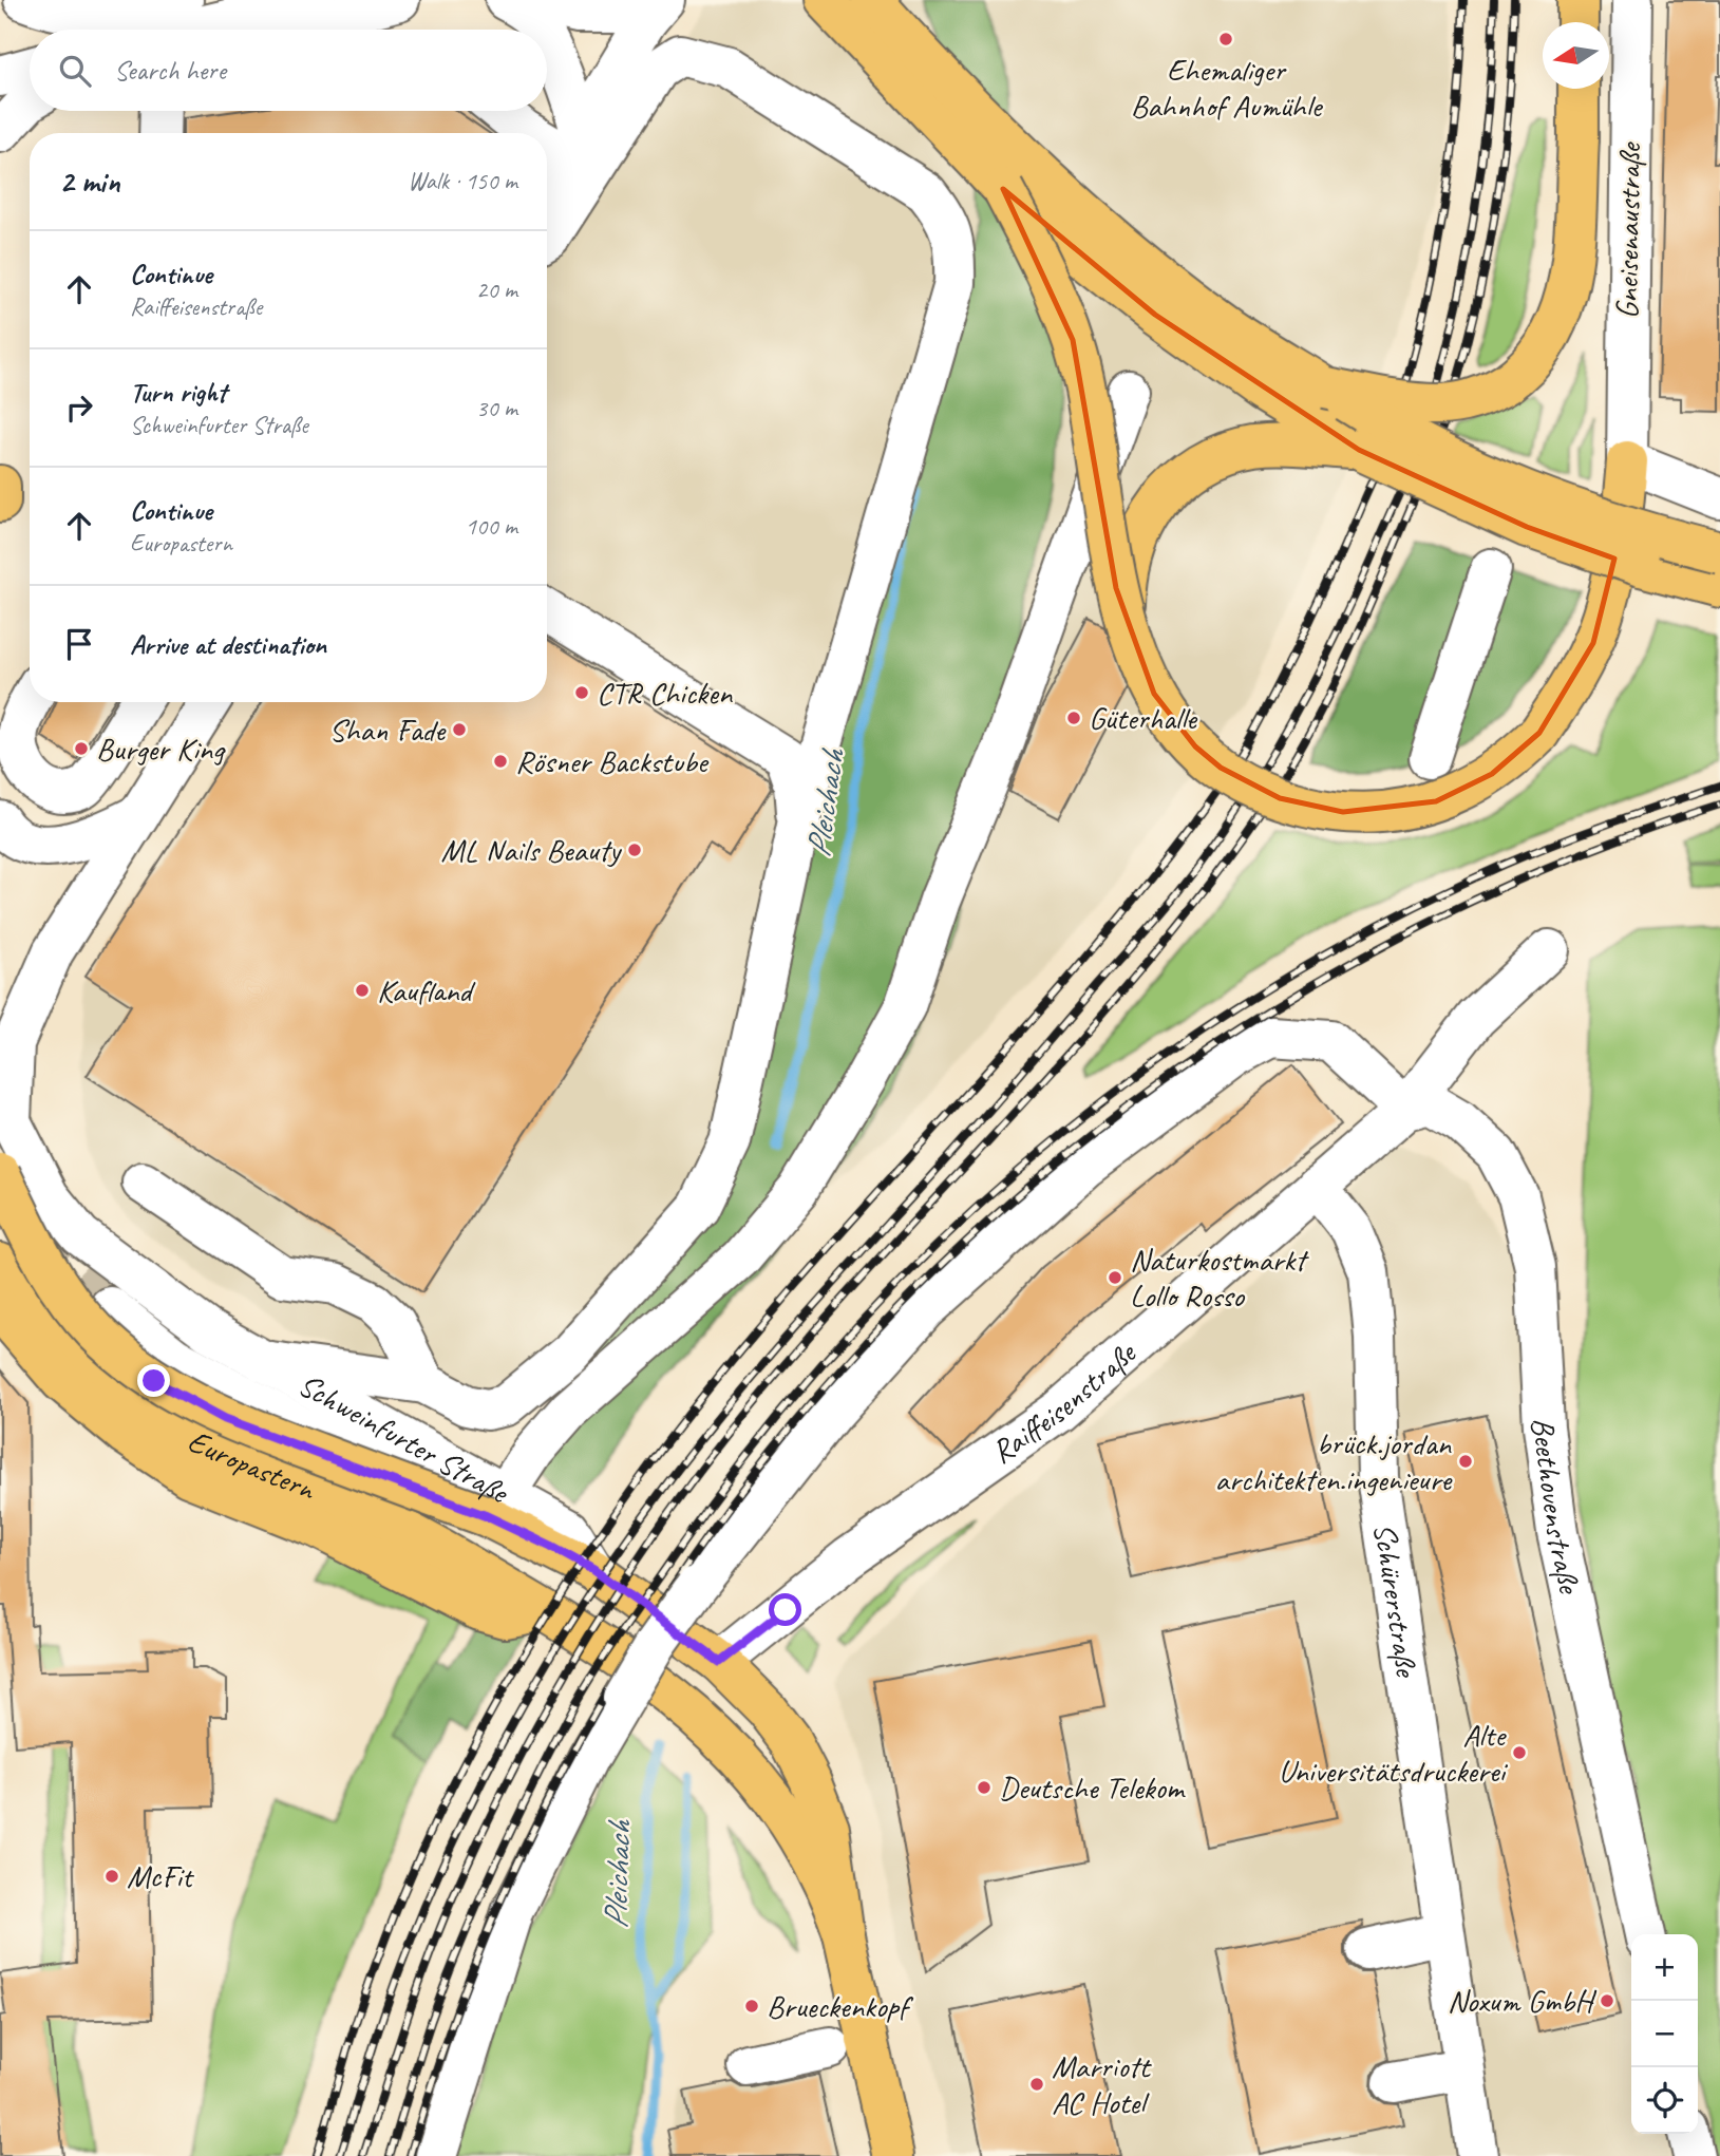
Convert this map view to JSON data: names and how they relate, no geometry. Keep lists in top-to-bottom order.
{
  "streets": {
    "main road": ["Europastern"],
    "street": [
      "Gneisenaustraße",
      "Raiffeisenstraße",
      "Schweinfurter Straße",
      "Beethovenstraße",
      "Schürerstraße"
    ]
  },
  "crossings": [
    ["Raiffeisenstraße", "Europastern"],
    ["Raiffeisenstraße", "Beethovenstraße"],
    ["Raiffeisenstraße", "Schürerstraße"],
    ["Schweinfurter Straße", "Europastern"]
  ],
  "water": ["Pleichach"],
  "places": [
    "Ehemaliger Bahnhof Aumühle",
    "CTR Chicken",
    "Güterhalle",
    "Shan Fade",
    "Burger King",
    "Rösner Backstube",
    "ML Nails Beauty",
    "Kaufland",
    "Naturkostmarkt Lollo Rosso",
    "brück.jordan architekten.ingenieure",
    "Alte Universitätsdruckerei",
    "Deutsche Telekom",
    "McFit",
    "Noxum GmbH",
    "Brueckenkopf",
    "Marriott AC Hotel"
  ],
  "north": "left",
  "page": {
    "search": "Search here",
    "heading": ["2 min", "Walk · 150 m"],
    "list": [
      ["Continue", "Raiffeisenstraße", "20 m"],
      ["Turn right", "Schweinfurter Straße", "30 m"],
      ["Continue", "Europastern", "100 m"],
      "Arrive at destination"
    ],
    "map_buttons": ["+", "−"]
  }
}
